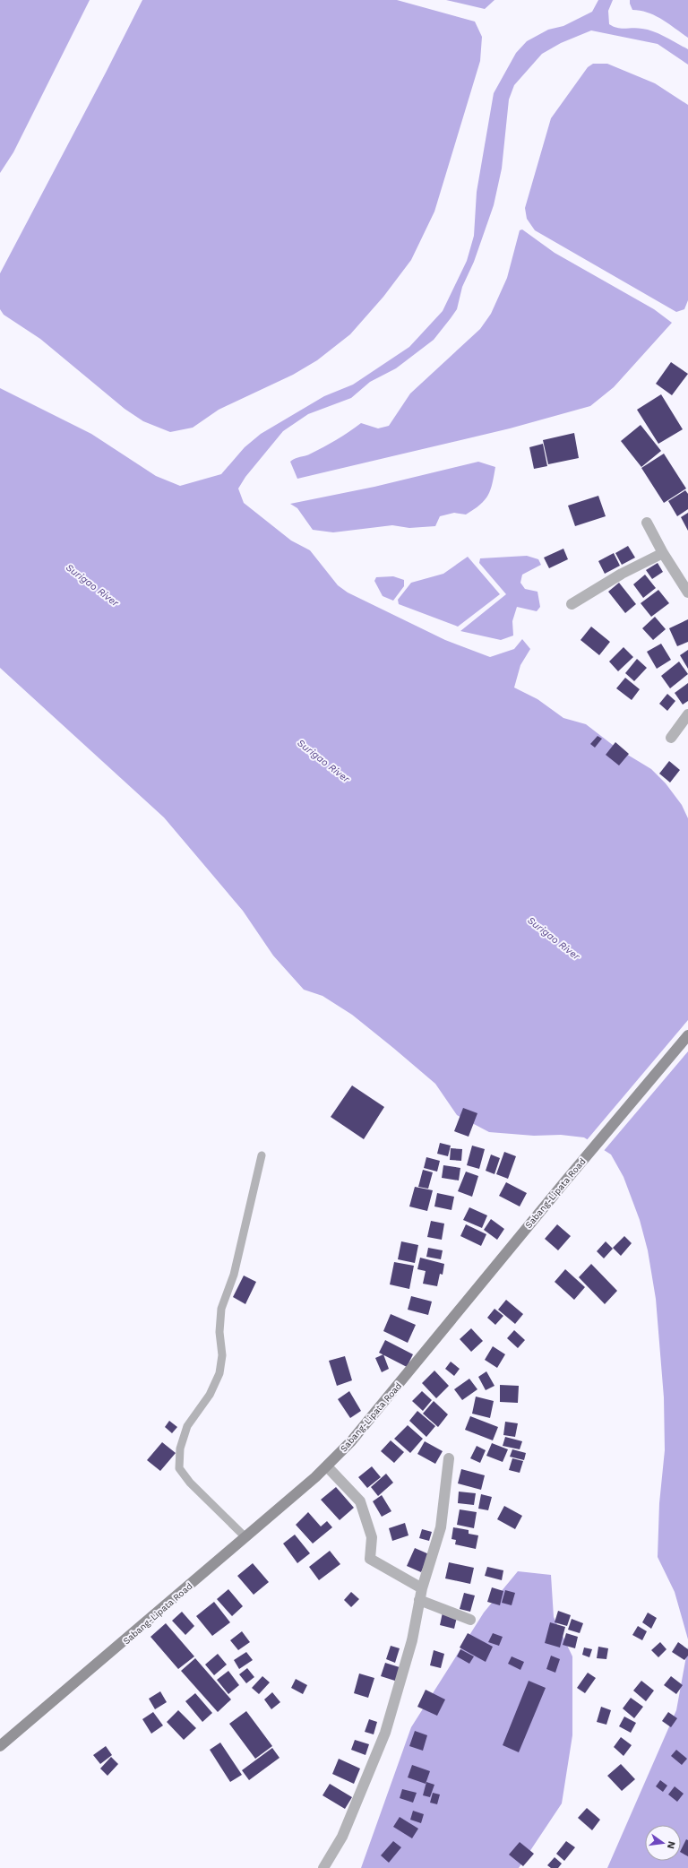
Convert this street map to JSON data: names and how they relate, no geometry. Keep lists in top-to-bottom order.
{
  "streets": {
    "main road": ["Sabang-Lipata Road"]
  },
  "water": ["Surigao River"],
  "north": "right"
}
